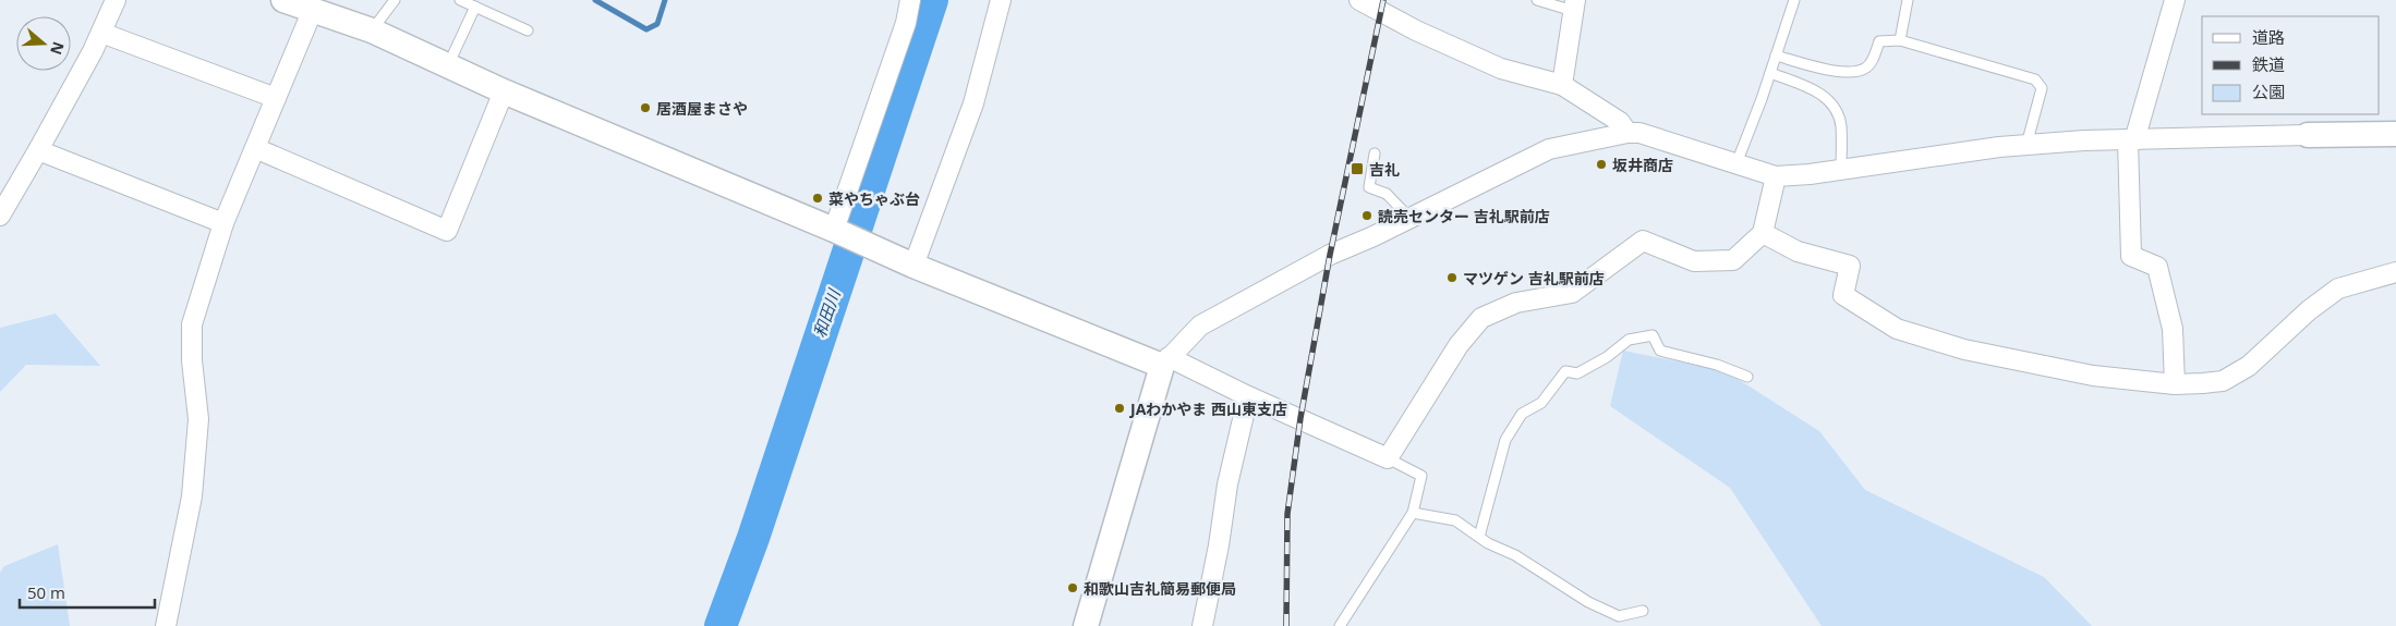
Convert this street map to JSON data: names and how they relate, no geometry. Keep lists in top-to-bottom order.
{
  "water": ["和田川"],
  "places": {
    "other": [
      "居酒屋まさや",
      "坂井商店",
      "菜やちゃぶ台",
      "読売センター 吉礼駅前店",
      "マツゲン 吉礼駅前店",
      "JAわかやま 西山東支店",
      "和歌山吉礼簡易郵便局"
    ],
    "transit": ["吉礼"]
  },
  "legend": ["道路", "鉄道", "公園"],
  "scale_bar": "50 m",
  "north": "right"
}
